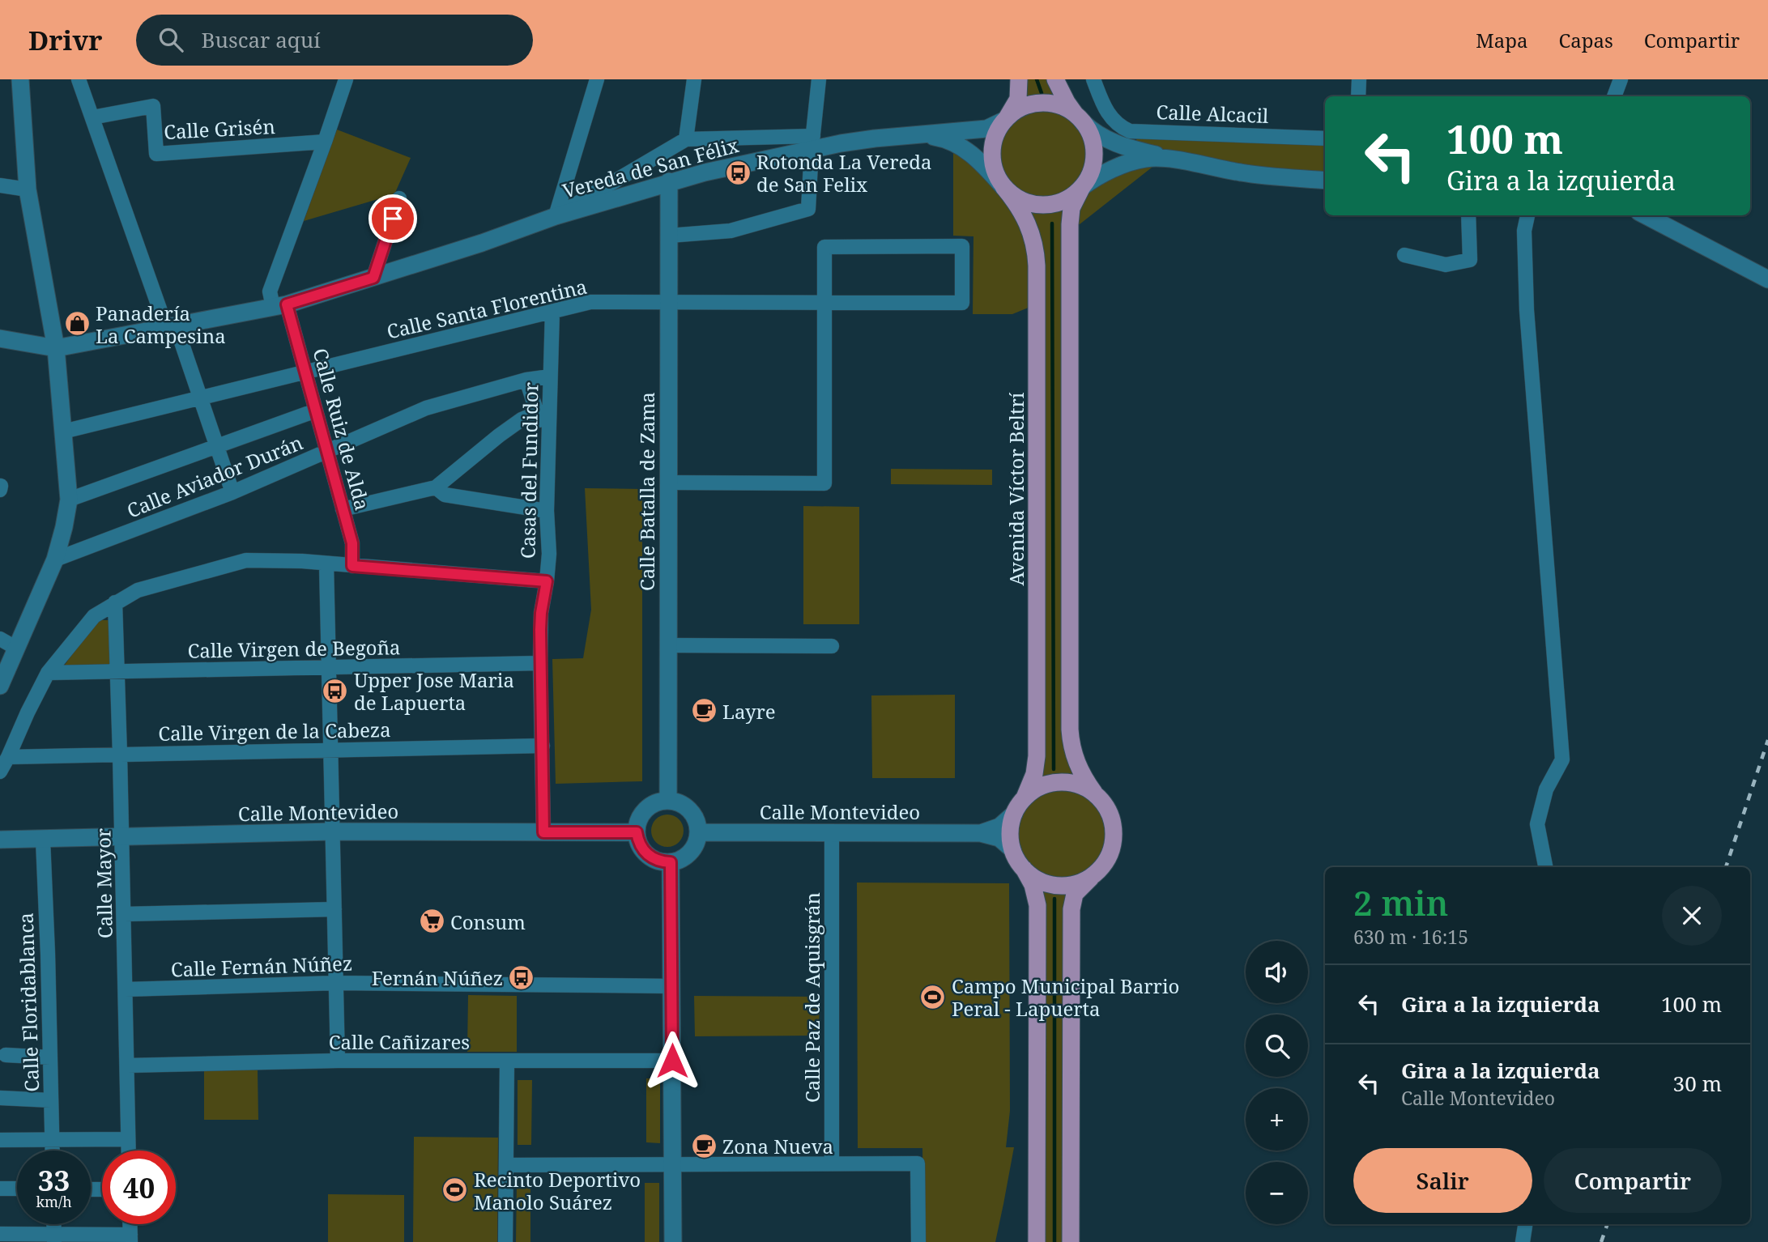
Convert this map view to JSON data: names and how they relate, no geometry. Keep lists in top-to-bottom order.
{
  "streets": {
    "main road": [
      "Vereda de San Félix",
      "Avenida Víctor Beltrí",
      "Calle Batalla de Zama",
      "Calle Montevideo"
    ],
    "street": [
      "Calle Alcacil",
      "Calle Grisén",
      "Calle Santa Florentina",
      "Calle Ruiz de Alda",
      "Casas del Fundidor",
      "Calle Aviador Durán",
      "Calle Virgen de Begoña",
      "Calle Virgen de la Cabeza",
      "Calle Mayor",
      "Calle Fernán Núñez",
      "Calle Paz de Aquisgrán",
      "Calle Floridablanca",
      "Calle Cañizares"
    ]
  },
  "crossings": [
    ["Calle Grisén", "Calle Ruiz de Alda"],
    ["Vereda de San Félix", "Calle Ruiz de Alda"],
    ["Vereda de San Félix", "Avenida Víctor Beltrí"],
    ["Vereda de San Félix", "Calle Batalla de Zama"],
    ["Calle Santa Florentina", "Calle Ruiz de Alda"],
    ["Calle Santa Florentina", "Casas del Fundidor"],
    ["Calle Santa Florentina", "Calle Batalla de Zama"],
    ["Calle Ruiz de Alda", "Calle Aviador Durán"],
    ["Casas del Fundidor", "Calle Aviador Durán"],
    ["Casas del Fundidor", "Calle Virgen de Begoña"],
    ["Casas del Fundidor", "Calle Virgen de la Cabeza"],
    ["Casas del Fundidor", "Calle Montevideo"],
    ["Avenida Víctor Beltrí", "Calle Montevideo"],
    ["Calle Batalla de Zama", "Calle Montevideo"],
    ["Calle Virgen de Begoña", "Calle Mayor"],
    ["Calle Virgen de la Cabeza", "Calle Mayor"],
    ["Calle Montevideo", "Calle Mayor"],
    ["Calle Montevideo", "Calle Paz de Aquisgrán"],
    ["Calle Montevideo", "Calle Floridablanca"],
    ["Calle Mayor", "Calle Fernán Núñez"],
    ["Calle Mayor", "Calle Cañizares"]
  ],
  "places": {
    "bus stop": ["Rotonda La Vereda de San Felix", "Upper Jose Maria de Lapuerta", "Fernán Núñez"],
    "shop": ["Panadería La Campesina"],
    "cafe": ["Layre", "Zona Nueva"],
    "supermarket": ["Consum"],
    "sports": ["Campo Municipal Barrio Peral - Lapuerta", "Recinto Deportivo Manolo Suárez"]
  },
  "page": {
    "header": "Drivr",
    "search": "Buscar aquí",
    "nav": ["Mapa", "Capas", "Compartir"],
    "turn": ["100 m", "Gira a la izquierda"],
    "heading": ["2 min", "630 m · 16:15"],
    "map_buttons": ["+", "−"],
    "list": [
      {
        "name": "Gira a la izquierda",
        "value": "100 m"
      },
      {
        "name": "Gira a la izquierda",
        "note": "Calle Montevideo",
        "value": "30 m"
      }
    ],
    "buttons": ["Salir", "Compartir"],
    "speed": "33 km/h",
    "limit": "40"
  }
}
